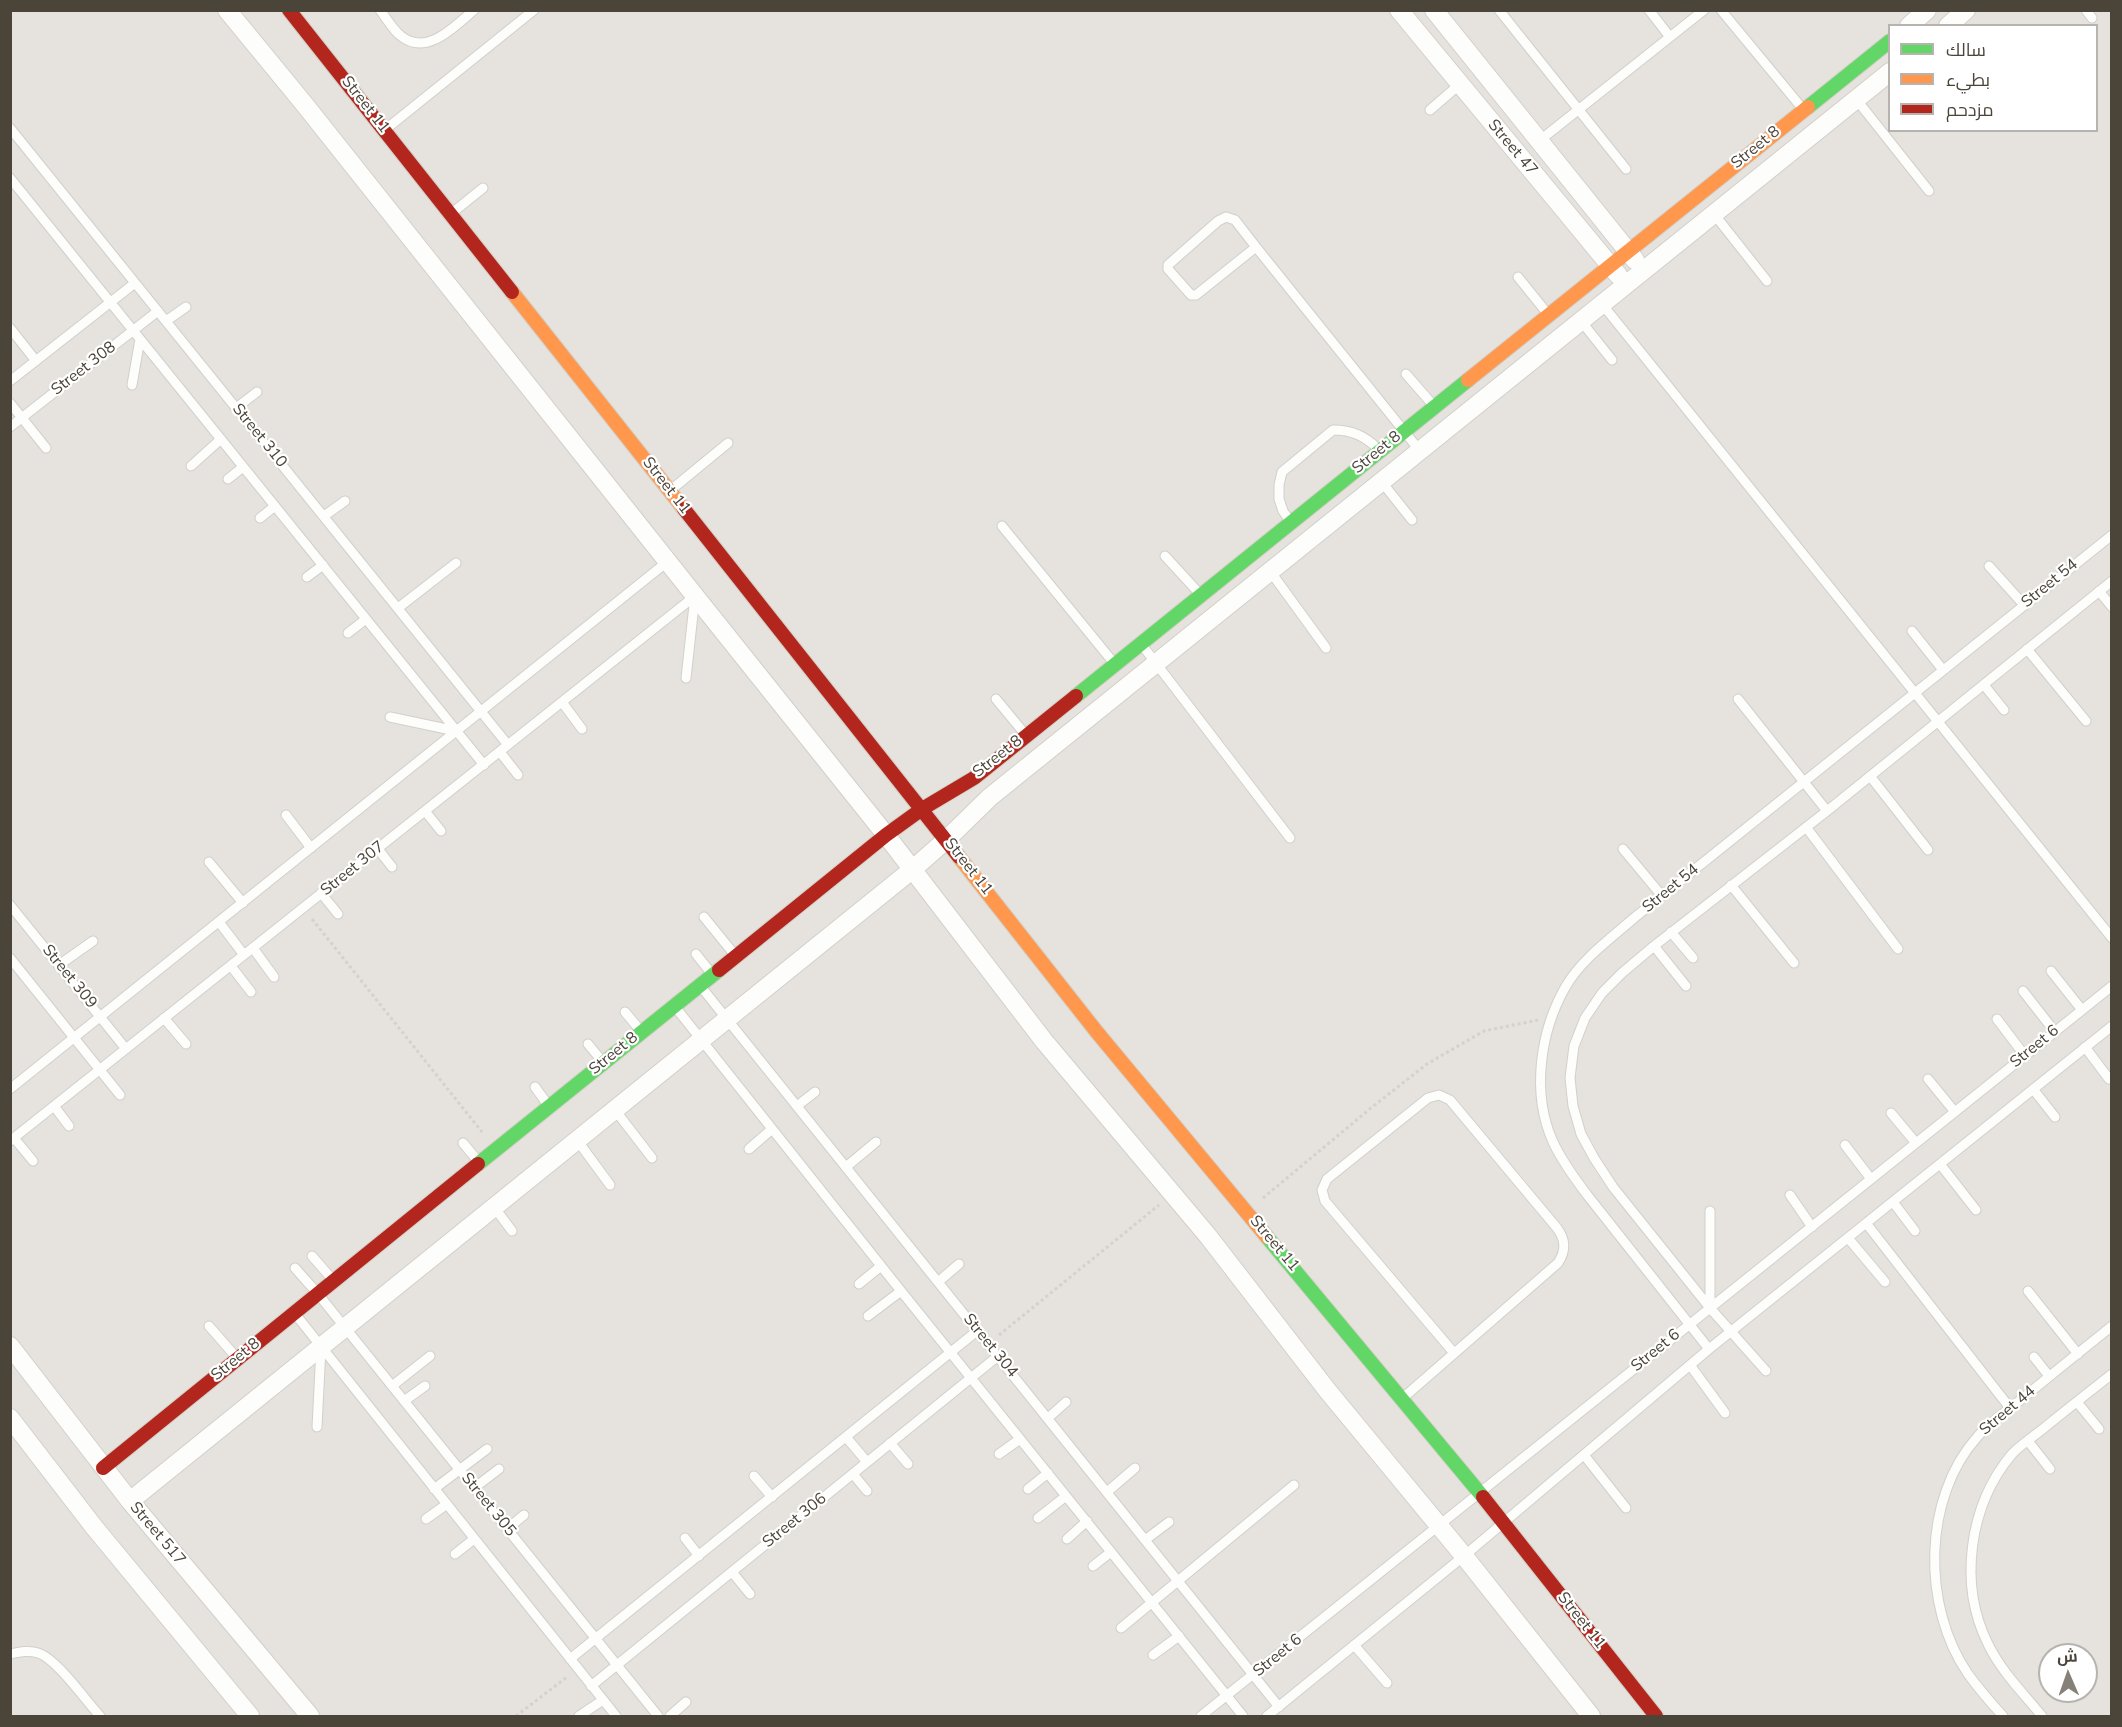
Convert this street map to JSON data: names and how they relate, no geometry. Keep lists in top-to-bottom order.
{
  "streets": {
    "street": [
      "Street 11",
      "Street 47",
      "Street 8",
      "Street 517"
    ],
    "lane": [
      "Street 308",
      "Street 310",
      "Street 54",
      "Street 307",
      "Street 309",
      "Street 6",
      "Street 304",
      "Street 44",
      "Street 305",
      "Street 306"
    ]
  },
  "crossings": [
    ["Street 11", "Street 8"],
    ["Street 11", "Street 6"],
    ["Street 47", "Street 8"],
    ["Street 8", "Street 304"],
    ["Street 8", "Street 305"],
    ["Street 8", "Street 517"],
    ["Street 308", "Street 310"],
    ["Street 310", "Street 307"],
    ["Street 54", "Street 6"],
    ["Street 307", "Street 309"],
    ["Street 6", "Street 304"],
    ["Street 304", "Street 306"],
    ["Street 305", "Street 306"]
  ],
  "legend": ["سالك", "بطيء", "مزدحم"],
  "north": "top"
}
